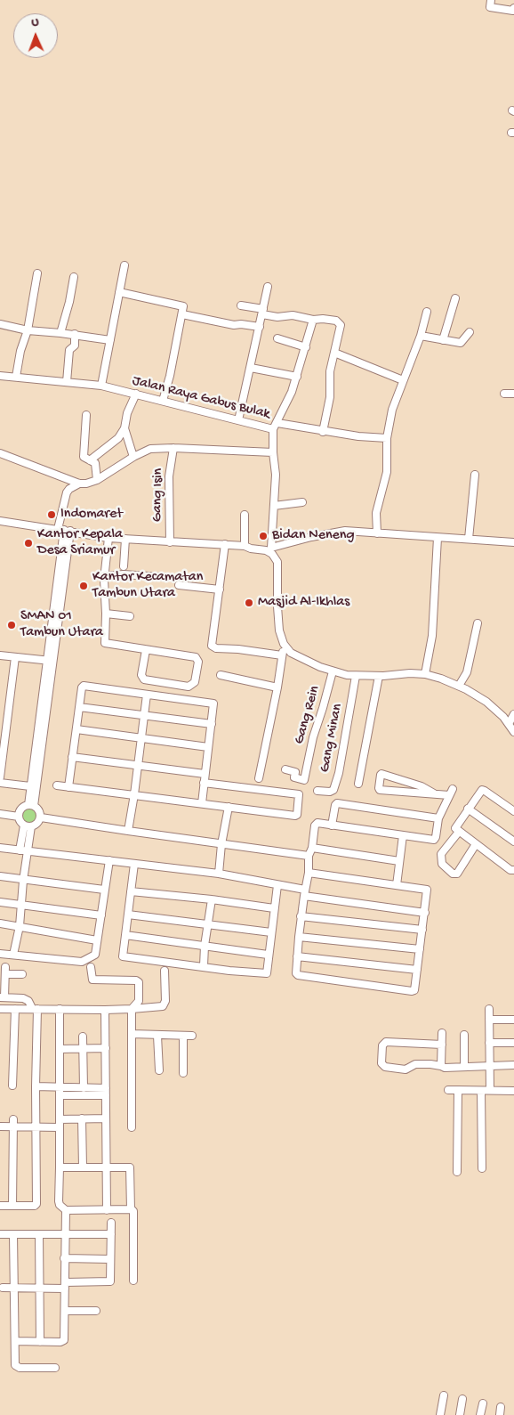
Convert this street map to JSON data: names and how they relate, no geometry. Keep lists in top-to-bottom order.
{
  "streets": {
    "street": [
      "Jalan Raya Gabus Bulak",
      "Gang Isin",
      "Gang Rein",
      "Gang Minan"
    ]
  },
  "places": [
    "Indomaret",
    "Bidan Neneng",
    "Kantor Kepala Desa Sriamur",
    "Kantor Kecamatan Tambun Utara",
    "Masjid Al-Ikhlas",
    "SMAN 01 Tambun Utara"
  ],
  "north": "top"
}
